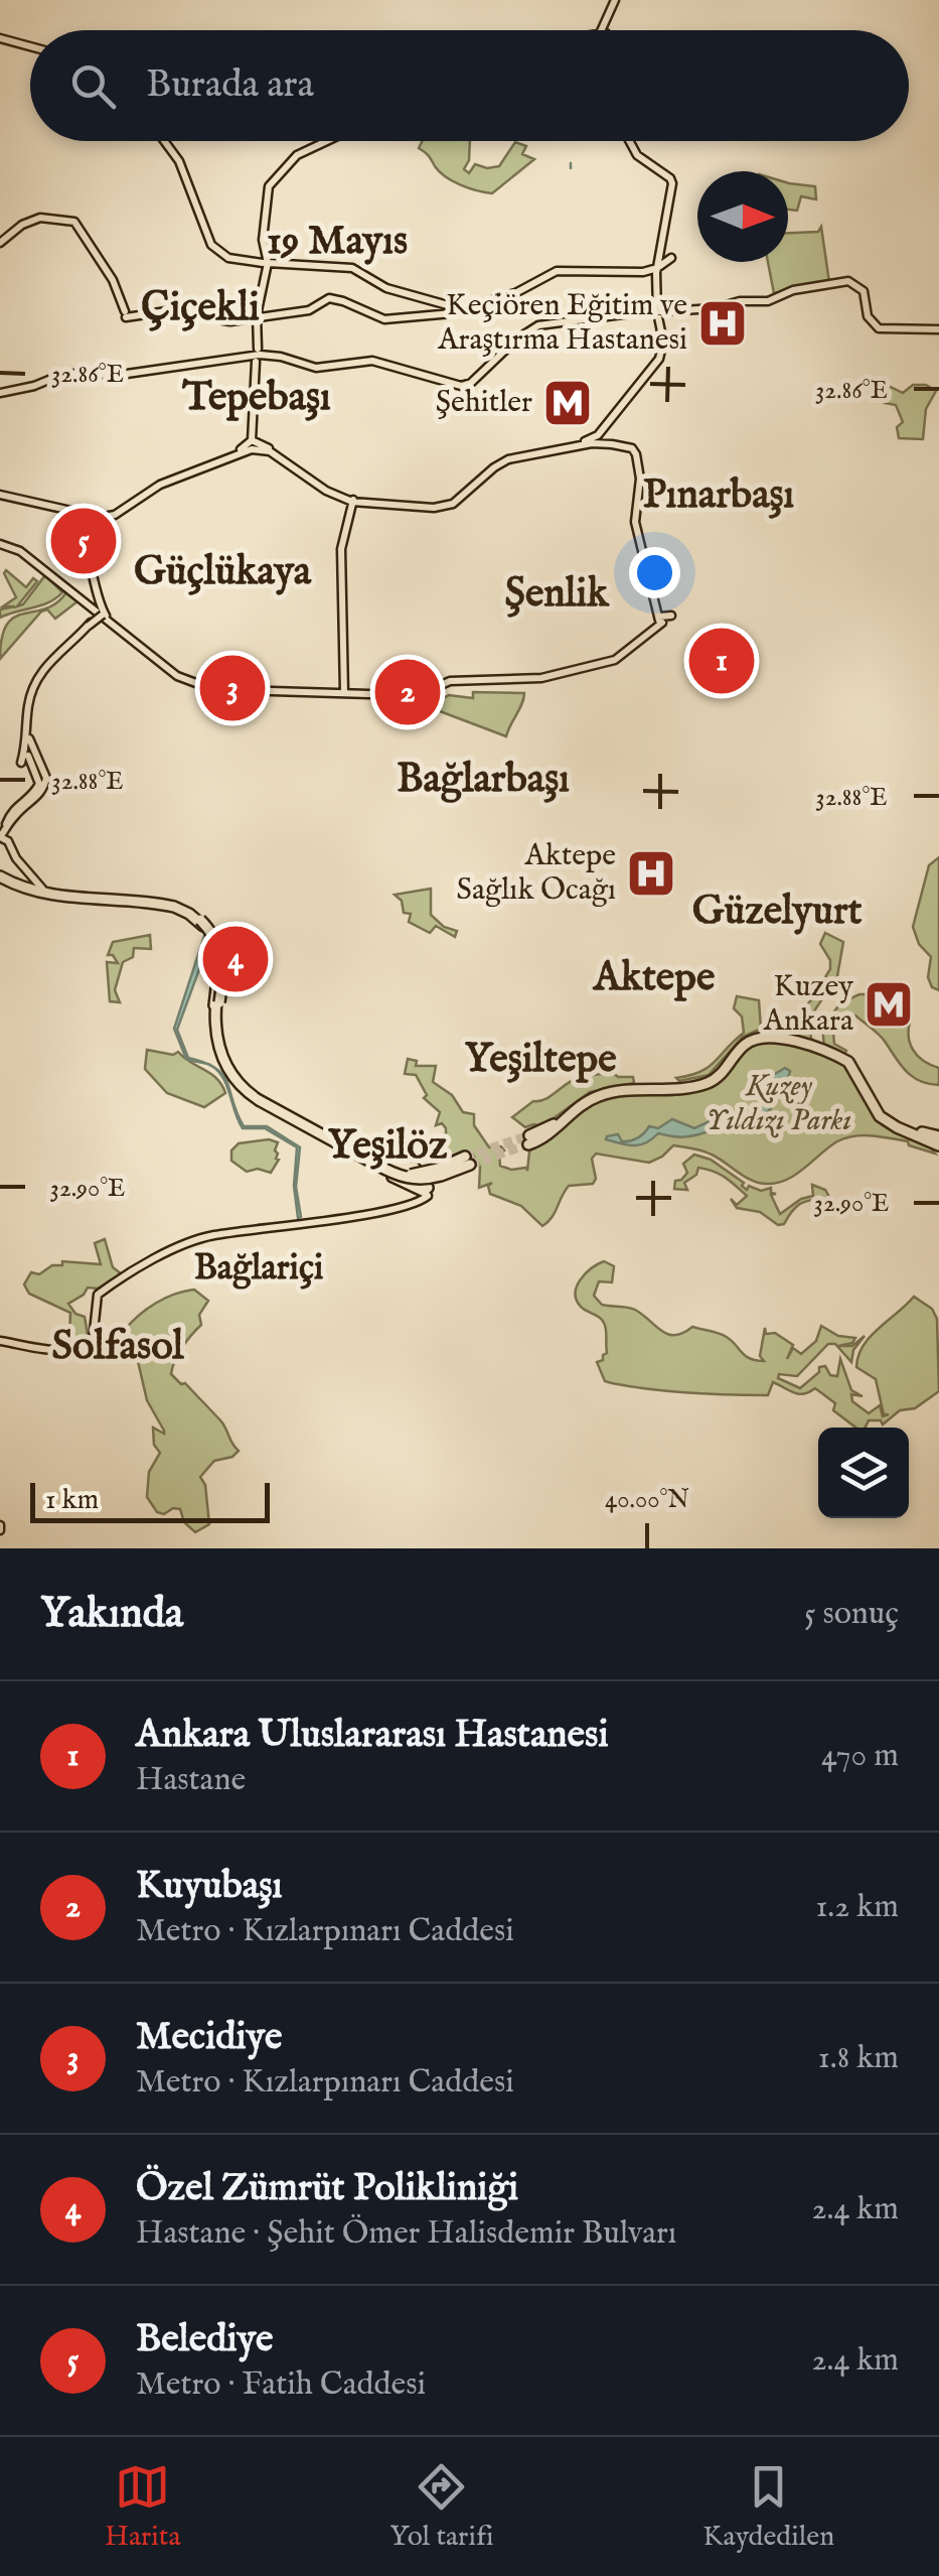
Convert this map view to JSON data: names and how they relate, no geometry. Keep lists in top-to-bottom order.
{
  "districts": [
    "19 Mayıs",
    "Çiçekli",
    "Tepebaşı",
    "Pınarbaşı",
    "Güçlükaya",
    "Şenlik",
    "Bağlarbaşı",
    "Güzelyurt",
    "Aktepe",
    "Yeşiltepe",
    "Yeşilöz",
    "Bağlariçi",
    "Solfasol"
  ],
  "parks": ["Kuzey Yıldızı Parkı"],
  "places": {
    "hospital": ["Keçiören Eğitim ve Araştırma Hastanesi", "Aktepe Sağlık Ocağı"],
    "metro station": ["Şehitler", "Kuzey Ankara"]
  },
  "scale_bar": "1 km",
  "north": "right",
  "page": {
    "search": "Burada ara",
    "pins": [
      "5",
      "1",
      "3",
      "2",
      "4"
    ],
    "scale": "1 km",
    "heading": ["Yakında", "5 sonuç"],
    "list": [
      {
        "mark": "1",
        "name": "Ankara Uluslararası Hastanesi",
        "note": "Hastane",
        "value": "470 m"
      },
      {
        "mark": "2",
        "name": "Kuyubaşı",
        "note": "Metro · Kızlarpınarı Caddesi",
        "value": "1.2 km"
      },
      {
        "mark": "3",
        "name": "Mecidiye",
        "note": "Metro · Kızlarpınarı Caddesi",
        "value": "1.8 km"
      },
      {
        "mark": "4",
        "name": "Özel Zümrüt Polikliniği",
        "note": "Hastane · Şehit Ömer Halisdemir Bulvarı",
        "value": "2.4 km"
      },
      {
        "mark": "5",
        "name": "Belediye",
        "note": "Metro · Fatih Caddesi",
        "value": "2.4 km"
      }
    ],
    "nav": ["Harita", "Yol tarifi", "Kaydedilen"]
  },
  "coordinates": [
    "32.86°E",
    "32.88°E",
    "32.90°E",
    "40.00°N"
  ]
}
